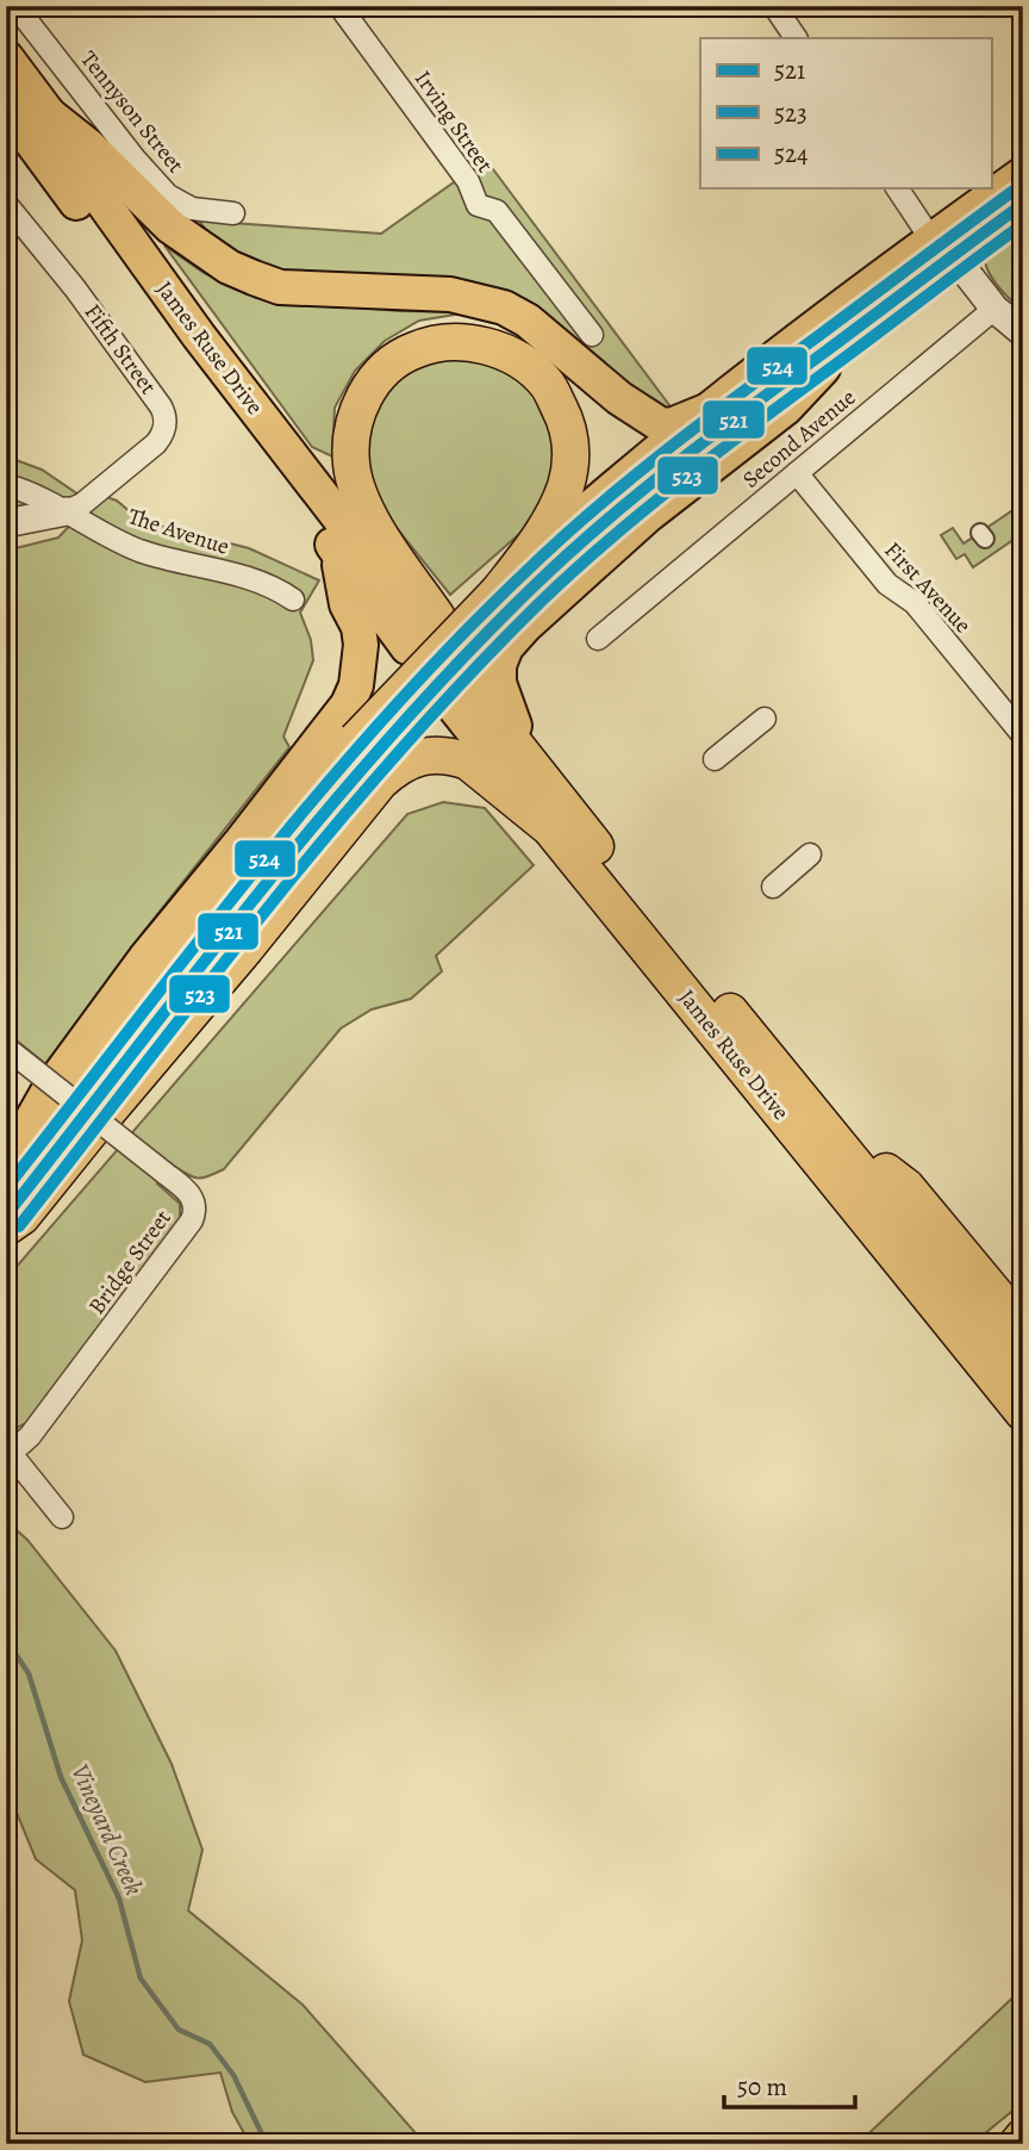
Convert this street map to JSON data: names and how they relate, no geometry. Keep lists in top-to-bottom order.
{
  "streets": {
    "highway": ["James Ruse Drive"],
    "street": [
      "Tennyson Street",
      "Irving Street",
      "Fifth Street",
      "Second Avenue",
      "The Avenue",
      "First Avenue",
      "Bridge Street"
    ]
  },
  "crossings": [
    ["Fifth Street", "The Avenue"],
    ["Second Avenue", "First Avenue"]
  ],
  "water": ["Vineyard Creek"],
  "lines": ["transit line 524", "transit line 521", "transit line 523"],
  "legend": ["521", "523", "524"],
  "scale_bar": "50 m"
}
